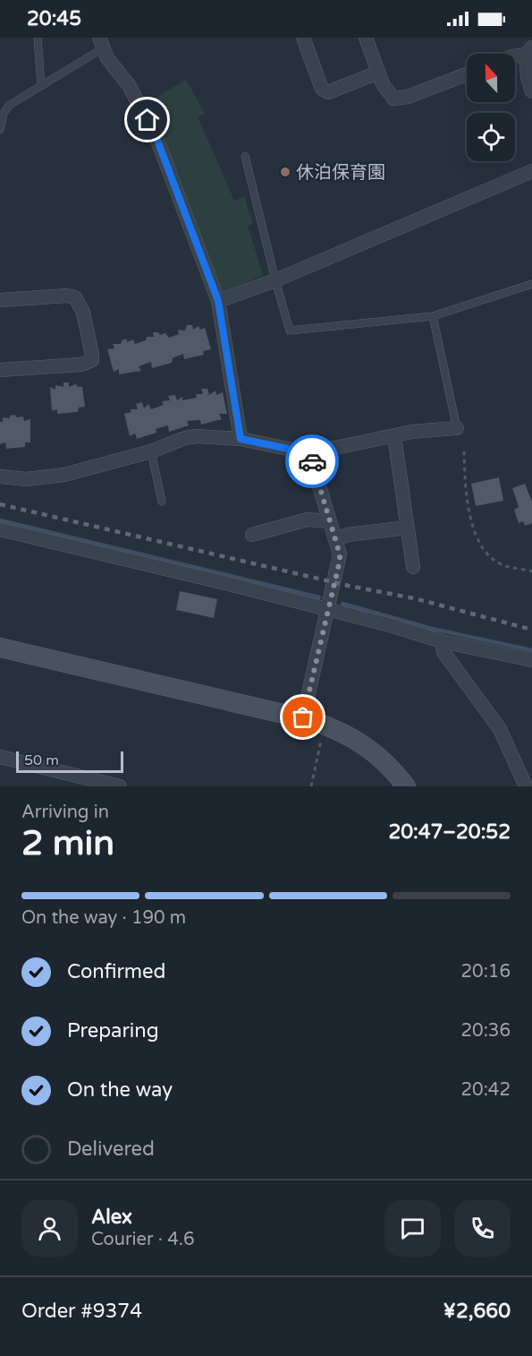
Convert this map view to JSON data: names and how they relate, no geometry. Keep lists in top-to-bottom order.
{
  "places": ["休泊保育園"],
  "scale_bar": "50 m",
  "north": "top",
  "page": {
    "status": "20:45",
    "scale": "50 m",
    "heading": ["2 min", "Arriving in", "20:47–20:52"],
    "panel": [
      "Alex",
      "Courier · 4.6",
      "Order #9374",
      "¥2,660"
    ],
    "bar": "On the way · 190 m",
    "list": [
      ["Confirmed", "20:16"],
      ["Preparing", "20:36"],
      ["On the way", "20:42"],
      "Delivered"
    ]
  }
}
